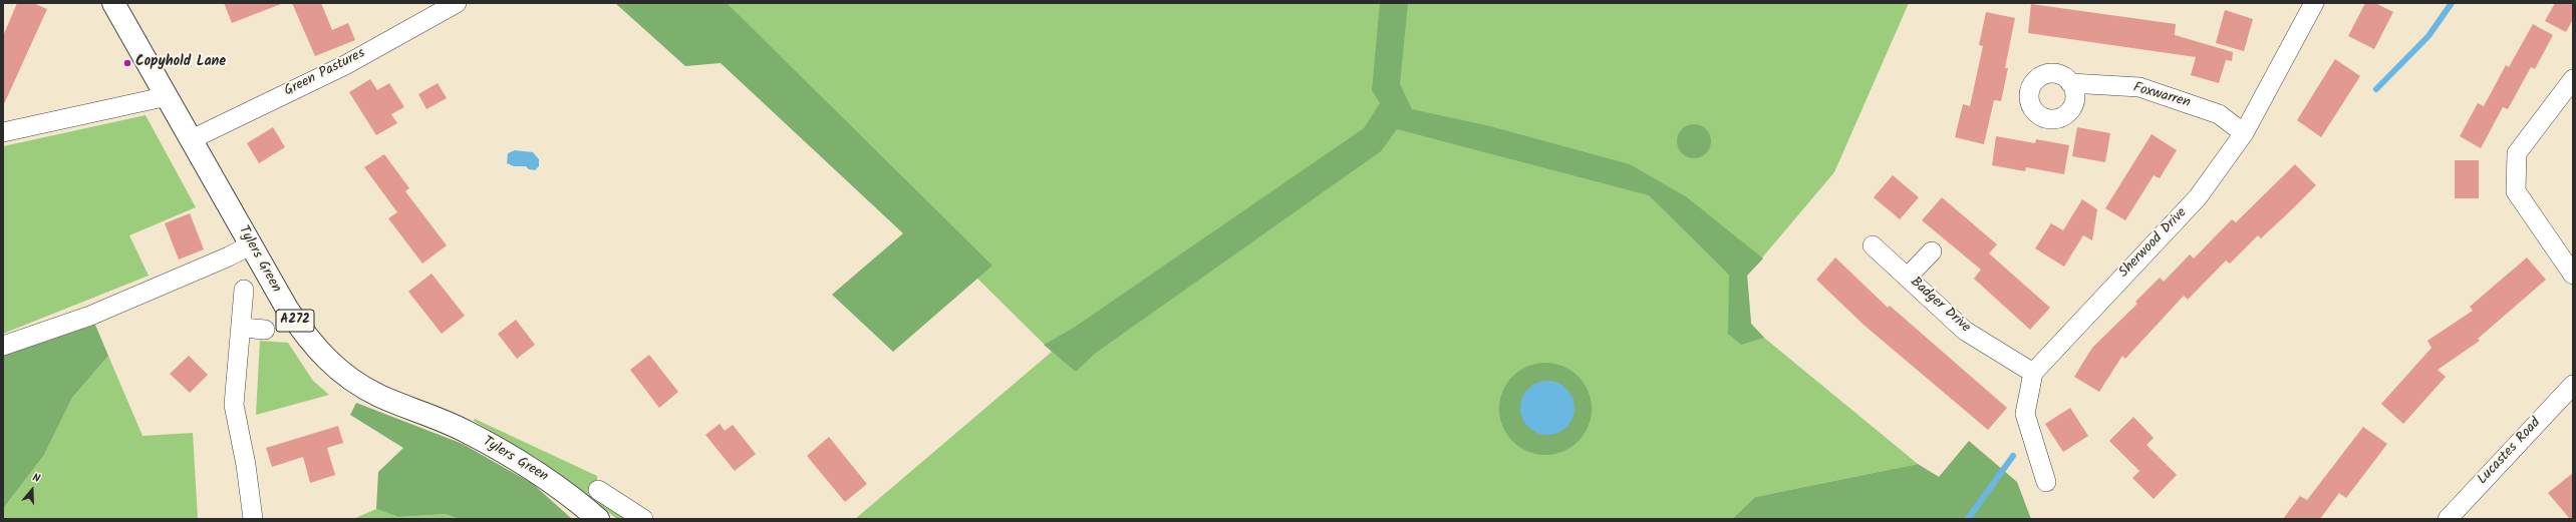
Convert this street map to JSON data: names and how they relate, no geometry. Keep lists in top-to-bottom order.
{
  "streets": {
    "highway": ["Tylers Green", "A272"],
    "street": [
      "Green Pastures",
      "Foxwarren",
      "Sherwood Drive",
      "Badger Drive",
      "Lucastes Road"
    ]
  },
  "crossings": [
    ["Green Pastures", "Tylers Green"],
    ["Foxwarren", "Sherwood Drive"],
    ["Sherwood Drive", "Badger Drive"]
  ],
  "places": ["Copyhold Lane"],
  "north": "top"
}
